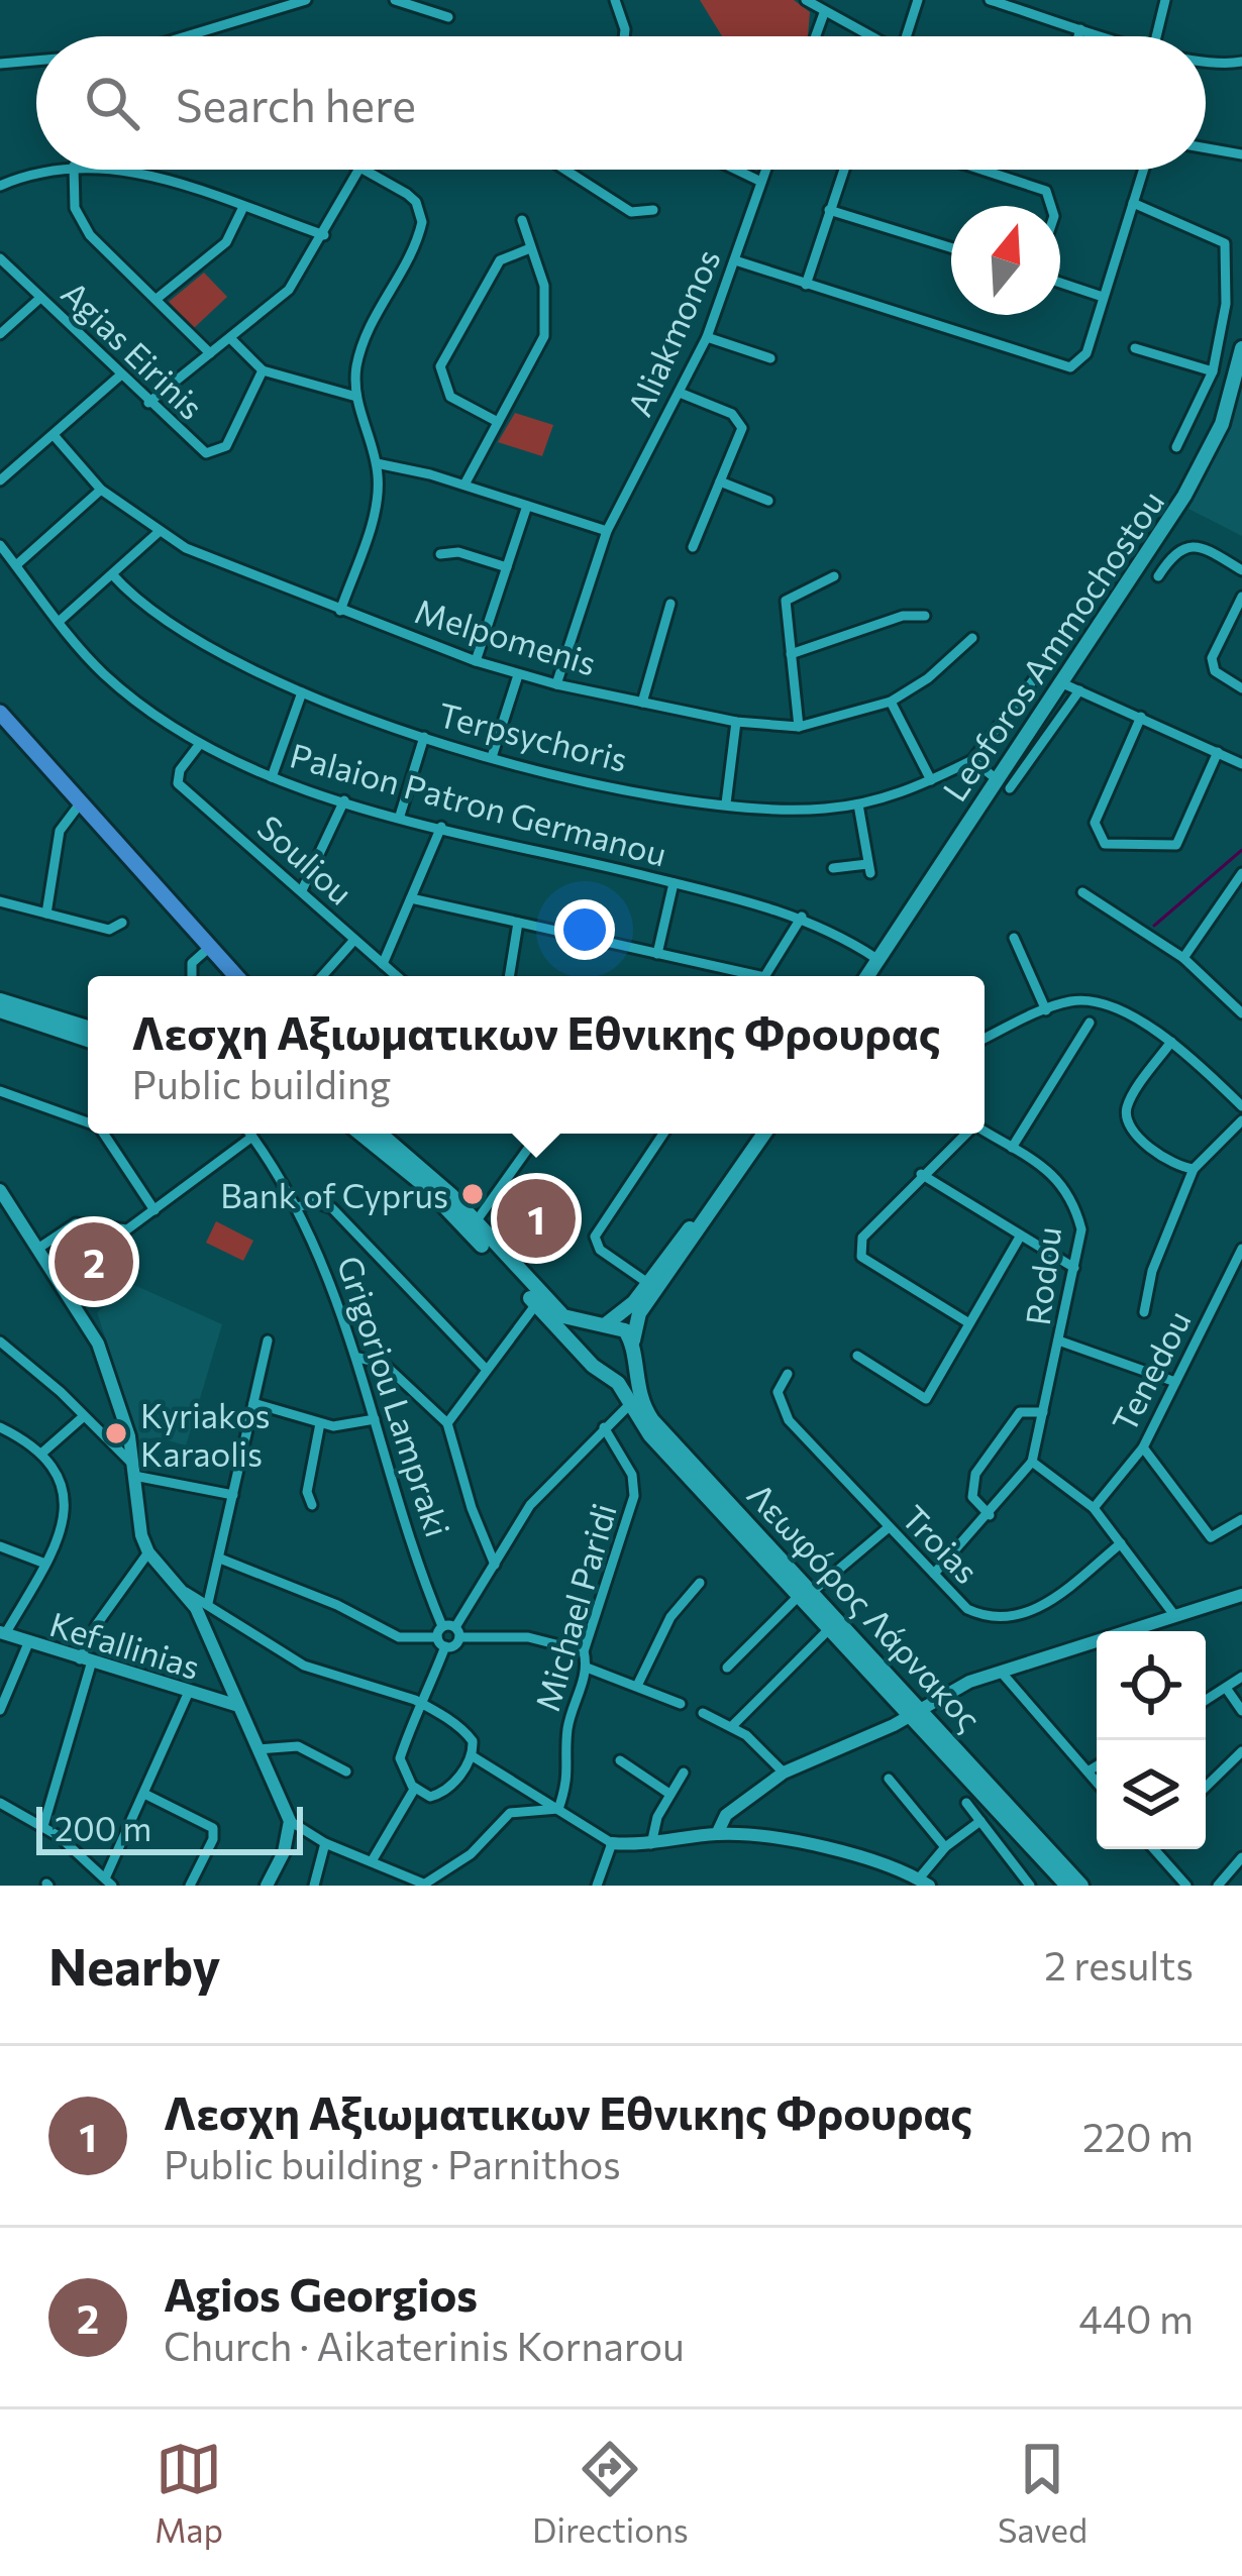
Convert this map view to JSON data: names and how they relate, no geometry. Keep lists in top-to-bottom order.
{
  "streets": {
    "main road": ["Leoforos Ammochostou", "Λεωφόρος Λάρνακος"],
    "street": [
      "Aliakmonos",
      "Agias Eirinis",
      "Melpomenis",
      "Terpsychoris",
      "Palaion Patron Germanou",
      "Souliou",
      "Rodou",
      "Tenedou",
      "Grigoriou Lampraki",
      "Troias",
      "Michael Paridi",
      "Kefallinias"
    ]
  },
  "crossings": [
    ["Aliakmonos", "Melpomenis"],
    ["Leoforos Ammochostou", "Palaion Patron Germanou"],
    ["Palaion Patron Germanou", "Souliou"],
    ["Rodou", "Troias"]
  ],
  "places": ["Bank of Cyprus", "Kyriakos Karaolis"],
  "scale_bar": "200 m",
  "north": "top",
  "page": {
    "search": "Search here",
    "popup": ["Λεσχη Αξιωματικων Εθνικης Φρουρας", "Public building"],
    "pins": ["1", "2"],
    "scale": "200 m",
    "heading": ["Nearby", "2 results"],
    "list": [
      {
        "mark": "1",
        "name": "Λεσχη Αξιωματικων Εθνικης Φρουρας",
        "note": "Public building · Parnithos",
        "value": "220 m"
      },
      {
        "mark": "2",
        "name": "Agios Georgios",
        "note": "Church · Aikaterinis Kornarou",
        "value": "440 m"
      }
    ],
    "nav": ["Map", "Directions", "Saved"]
  }
}
